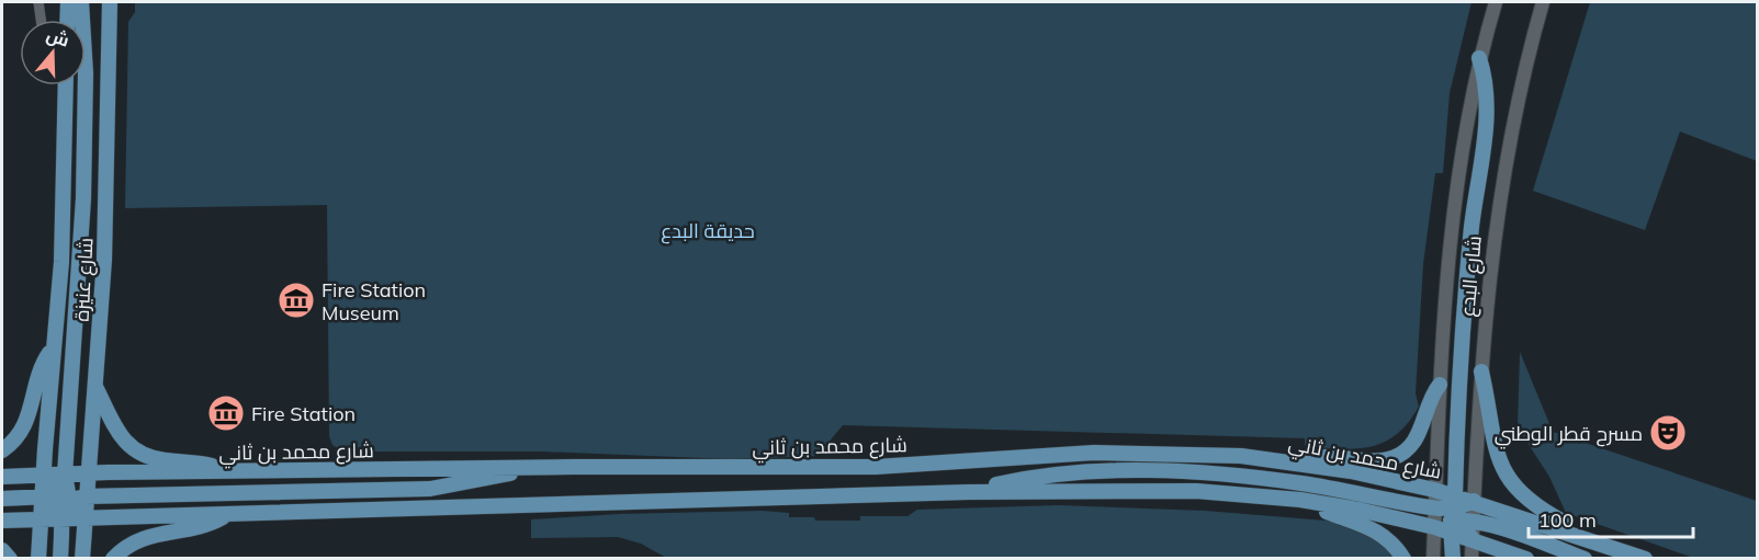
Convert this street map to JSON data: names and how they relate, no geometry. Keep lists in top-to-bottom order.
{
  "streets": {
    "main road": ["شارع البدع", "شارع عنيزة", "شارع محمد بن ثاني"]
  },
  "crossings": [
    ["شارع البدع", "شارع محمد بن ثاني"],
    ["شارع عنيزة", "شارع محمد بن ثاني"]
  ],
  "parks": ["حديقة البدع"],
  "places": {
    "museum": ["Fire Station Museum", "Fire Station"],
    "theatre": ["مسرح قطر الوطني"]
  },
  "scale_bar": "100 m",
  "north": "top"
}
